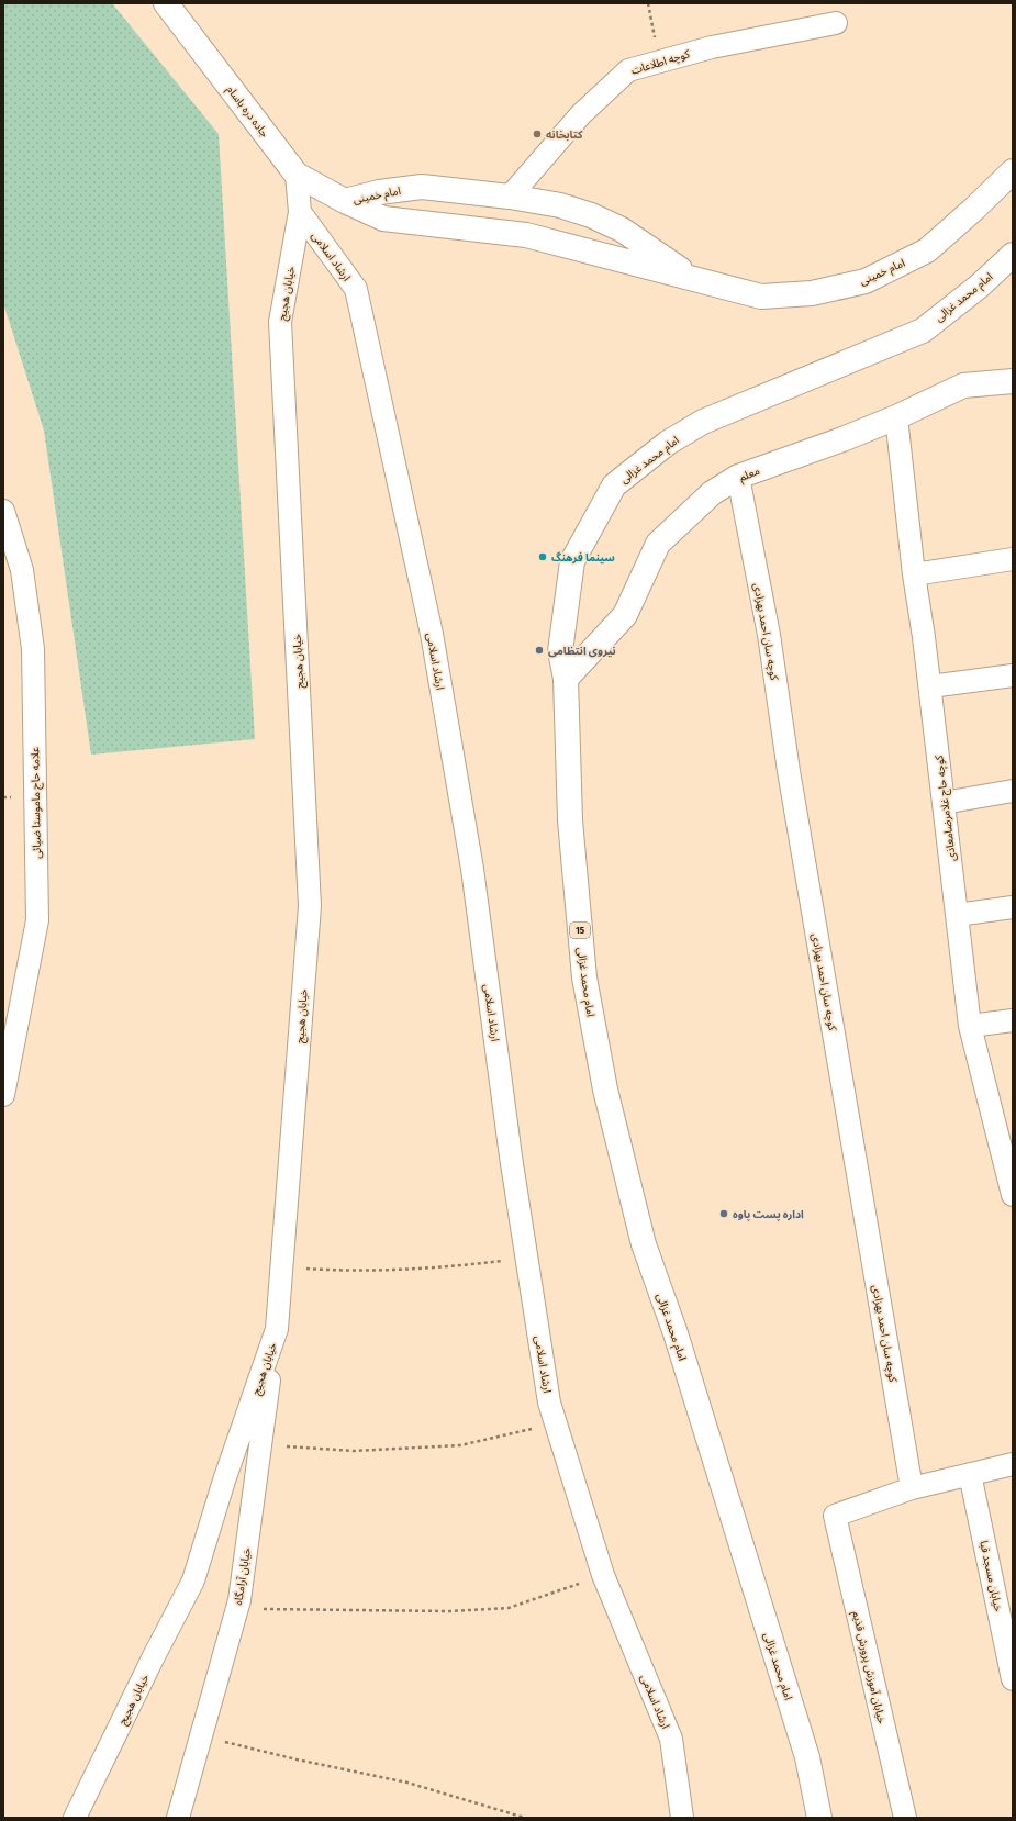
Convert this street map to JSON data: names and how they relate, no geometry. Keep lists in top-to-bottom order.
{
  "streets": {
    "street": [
      "کوچه اطلاعات",
      "جاده دره باسام",
      "امام خمینی",
      "ارشاد اسلامی",
      "خیابان هجیج",
      "امام محمد غزالی",
      "معلم",
      "کوچه سان احمد بهزادی",
      "علامه حاج ماموستا ضیائی",
      "کوچه حاج غلامرضامعاذی",
      "15",
      "خیابان آرامگاه",
      "خیابان مسجد قبا",
      "خیابان آموزش پرورش قذیم"
    ]
  },
  "crossings": [
    ["کوچه اطلاعات", "امام خمینی"],
    ["جاده دره باسام", "امام خمینی"],
    ["جاده دره باسام", "خیابان هجیج"],
    ["ارشاد اسلامی", "خیابان هجیج"],
    ["خیابان هجیج", "خیابان آرامگاه"],
    ["امام محمد غزالی", "معلم"],
    ["معلم", "کوچه سان احمد بهزادی"],
    ["معلم", "کوچه حاج غلامرضامعاذی"],
    ["کوچه سان احمد بهزادی", "خیابان آموزش پرورش قذیم"]
  ],
  "places": [
    "کتابخانه",
    "سینما فرهنگ",
    "نیروی انتظامی",
    "اداره پست پاوه"
  ]
}
